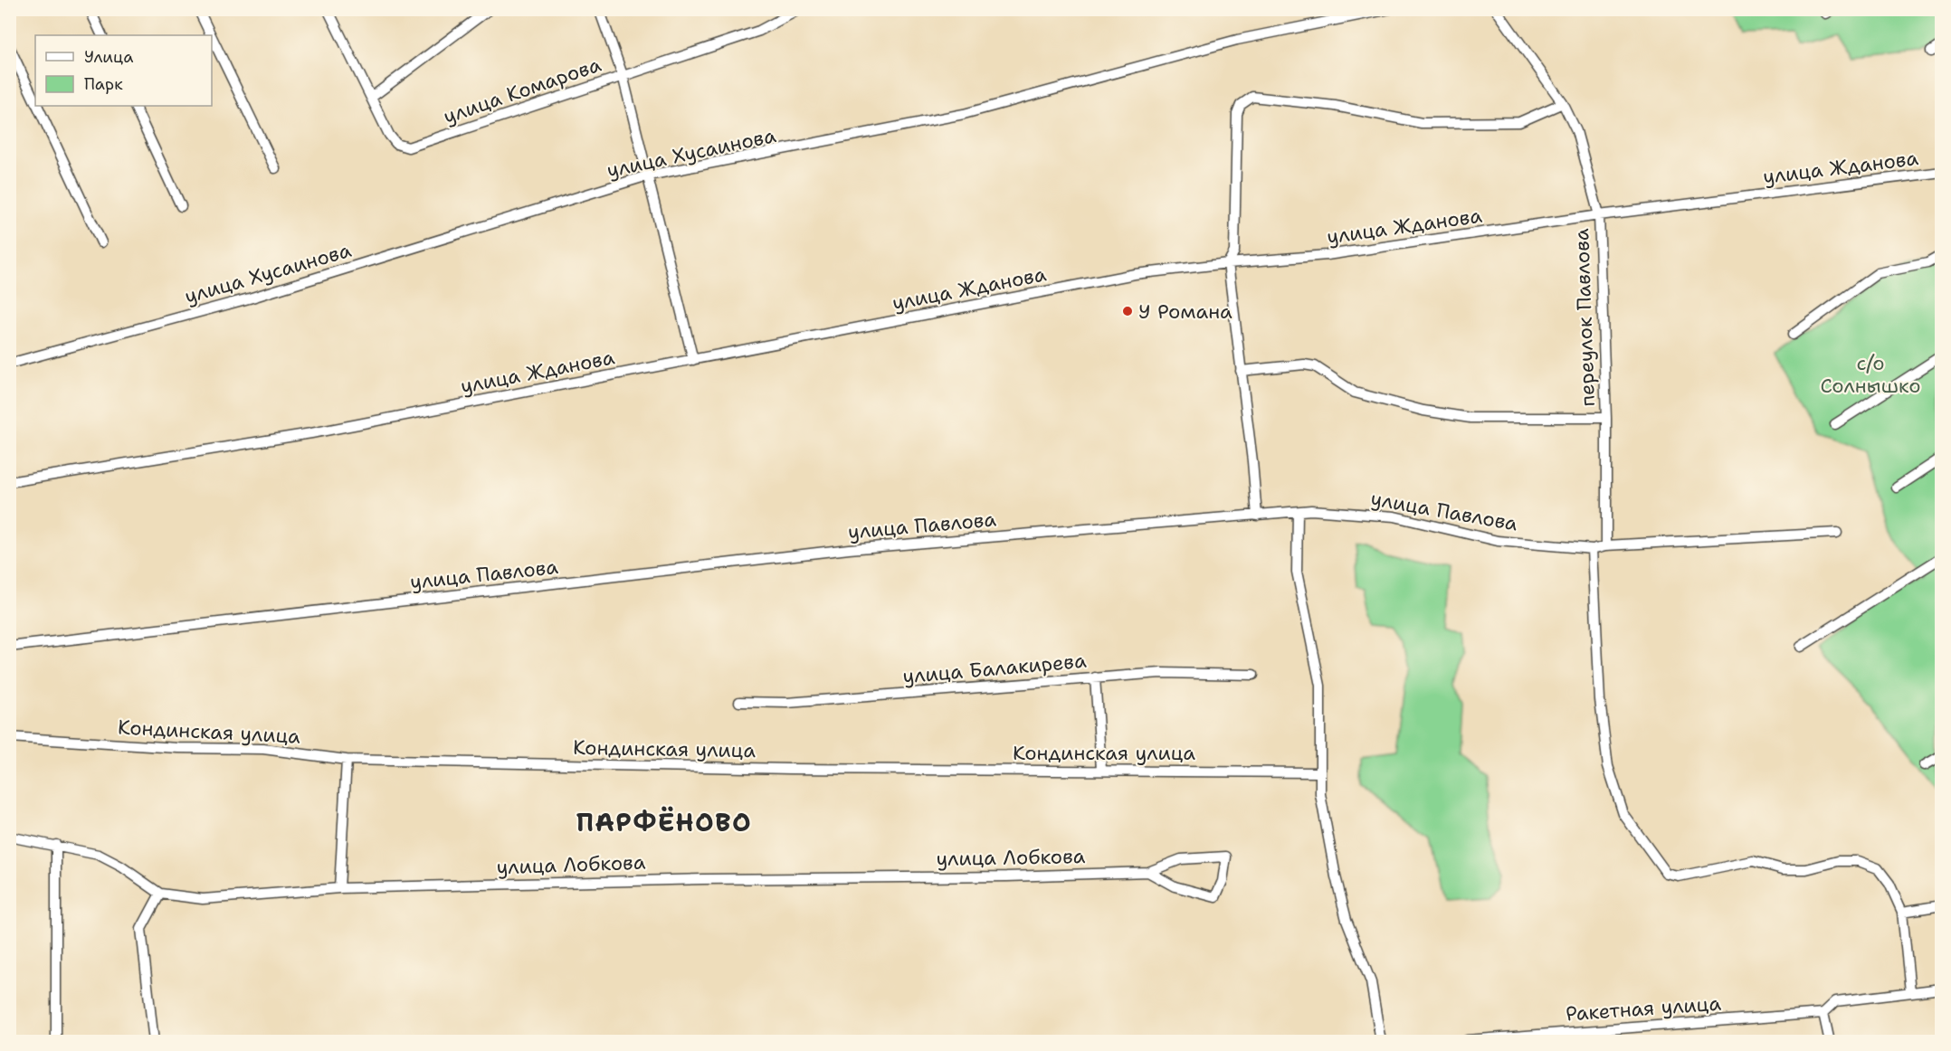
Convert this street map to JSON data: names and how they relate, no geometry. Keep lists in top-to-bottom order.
{
  "streets": {
    "street": [
      "улица Комарова",
      "улица Хусаинова",
      "улица Жданова",
      "переулок Павлова",
      "улица Павлова",
      "улица Балакирева",
      "Кондинская улица",
      "улица Лобкова",
      "Ракетная улица"
    ]
  },
  "crossings": [
    ["улица Жданова", "переулок Павлова"],
    ["переулок Павлова", "улица Павлова"]
  ],
  "districts": ["ПАРФЁНОВО"],
  "parks": ["с/о Солнышко"],
  "places": ["У Романа"],
  "legend": ["Улица", "Парк"]
}
